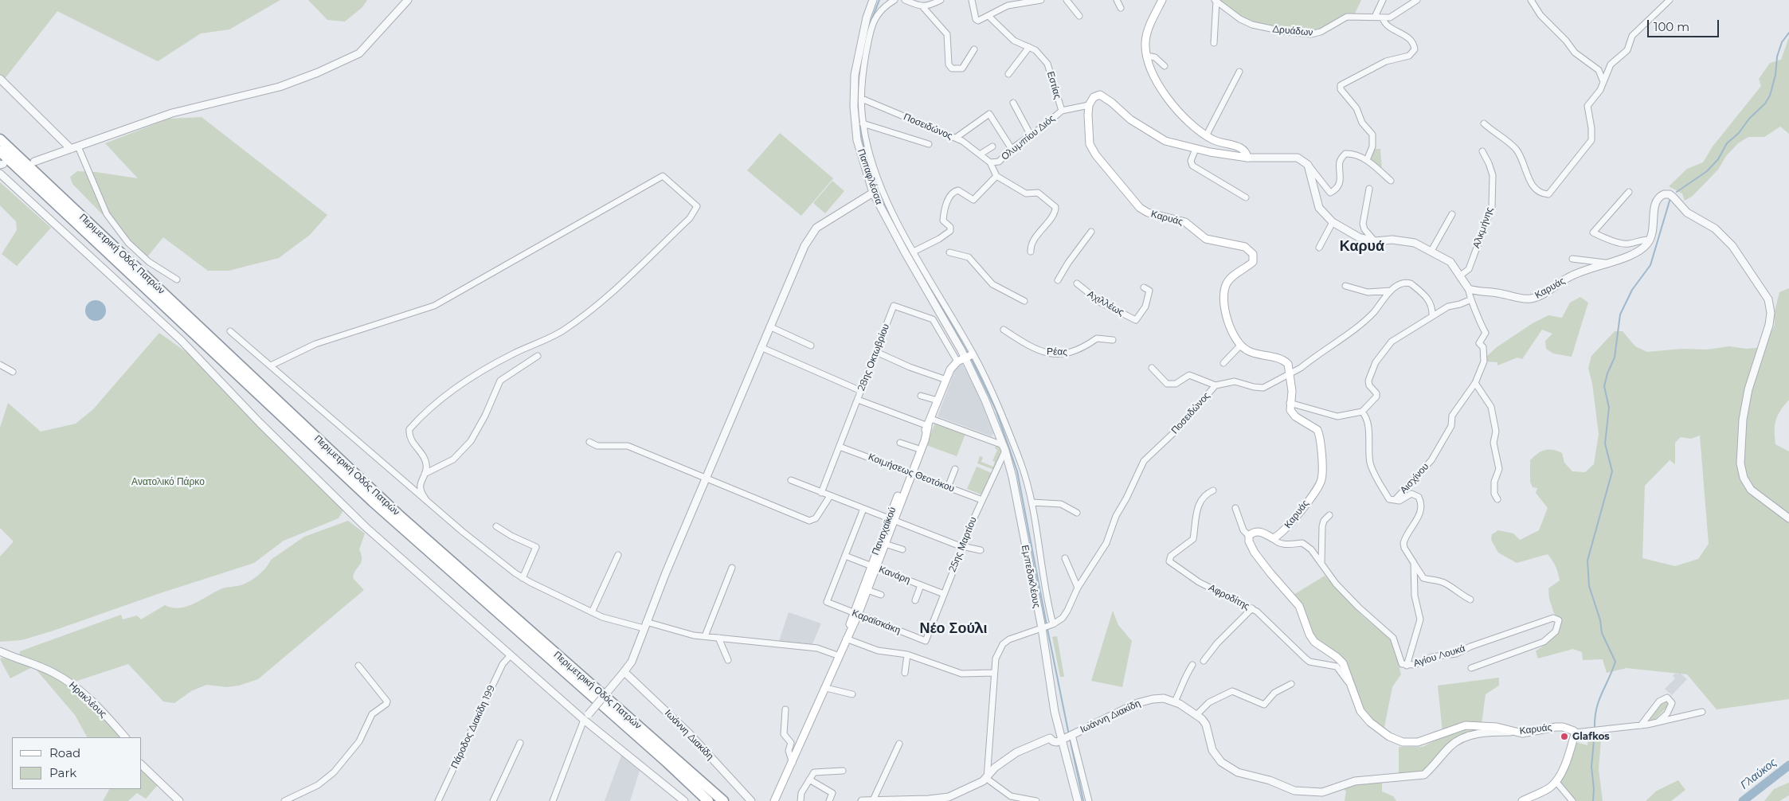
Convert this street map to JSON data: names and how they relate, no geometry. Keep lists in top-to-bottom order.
{
  "streets": {
    "highway": ["Περιμετρική Οδός Πατρών"],
    "main road": ["Καρυάς", "Παναχαϊκού"],
    "street": [
      "Δρυάδων",
      "Εστίας",
      "Ποσειδώνος",
      "Ολυμπίου Διός",
      "Παπαφλέσσα",
      "Αλκμήνης",
      "Αχιλλέως",
      "Ρέας",
      "28ης Οκτωβρίου",
      "Κοιμήσεως Θεοτόκου",
      "Αισχίνου",
      "25ης Μαρτίου",
      "Κανάρη",
      "Εμπεδοκλέους",
      "Αφροδίτης",
      "Καραϊσκάκη",
      "Αγίου Λουκά",
      "Ηρακλέους",
      "Ιωάννη Διακίδη",
      "Πάροδος Διακίδη 199"
    ]
  },
  "crossings": [
    ["Εστίας", "Ολυμπίου Διός"],
    ["Ποσειδώνος", "Ολυμπίου Διός"],
    ["Ολυμπίου Διός", "Καρυάς"],
    ["Παπαφλέσσα", "Εμπεδοκλέους"],
    ["Καρυάς", "Αφροδίτης"],
    ["Καρυάς", "Αγίου Λουκά"],
    ["Καρυάς", "Ιωάννη Διακίδη"],
    ["28ης Οκτωβρίου", "Κοιμήσεως Θεοτόκου"],
    ["28ης Οκτωβρίου", "Παναχαϊκού"],
    ["Κοιμήσεως Θεοτόκου", "Παναχαϊκού"],
    ["Κοιμήσεως Θεοτόκου", "25ης Μαρτίου"],
    ["Παναχαϊκού", "Κανάρη"],
    ["Παναχαϊκού", "Καραϊσκάκη"],
    ["25ης Μαρτίου", "Κανάρη"],
    ["25ης Μαρτίου", "Εμπεδοκλέους"],
    ["25ης Μαρτίου", "Καραϊσκάκη"],
    ["Κανάρη", "Καραϊσκάκη"],
    ["Εμπεδοκλέους", "Ιωάννη Διακίδη"]
  ],
  "districts": ["Καρυά", "Νέο Σούλι"],
  "water": ["Γλαύκος"],
  "parks": ["Ανατολικό Πάρκο"],
  "places": ["Glafkos"],
  "legend": ["Road", "Park"],
  "scale_bar": "100 m"
}
